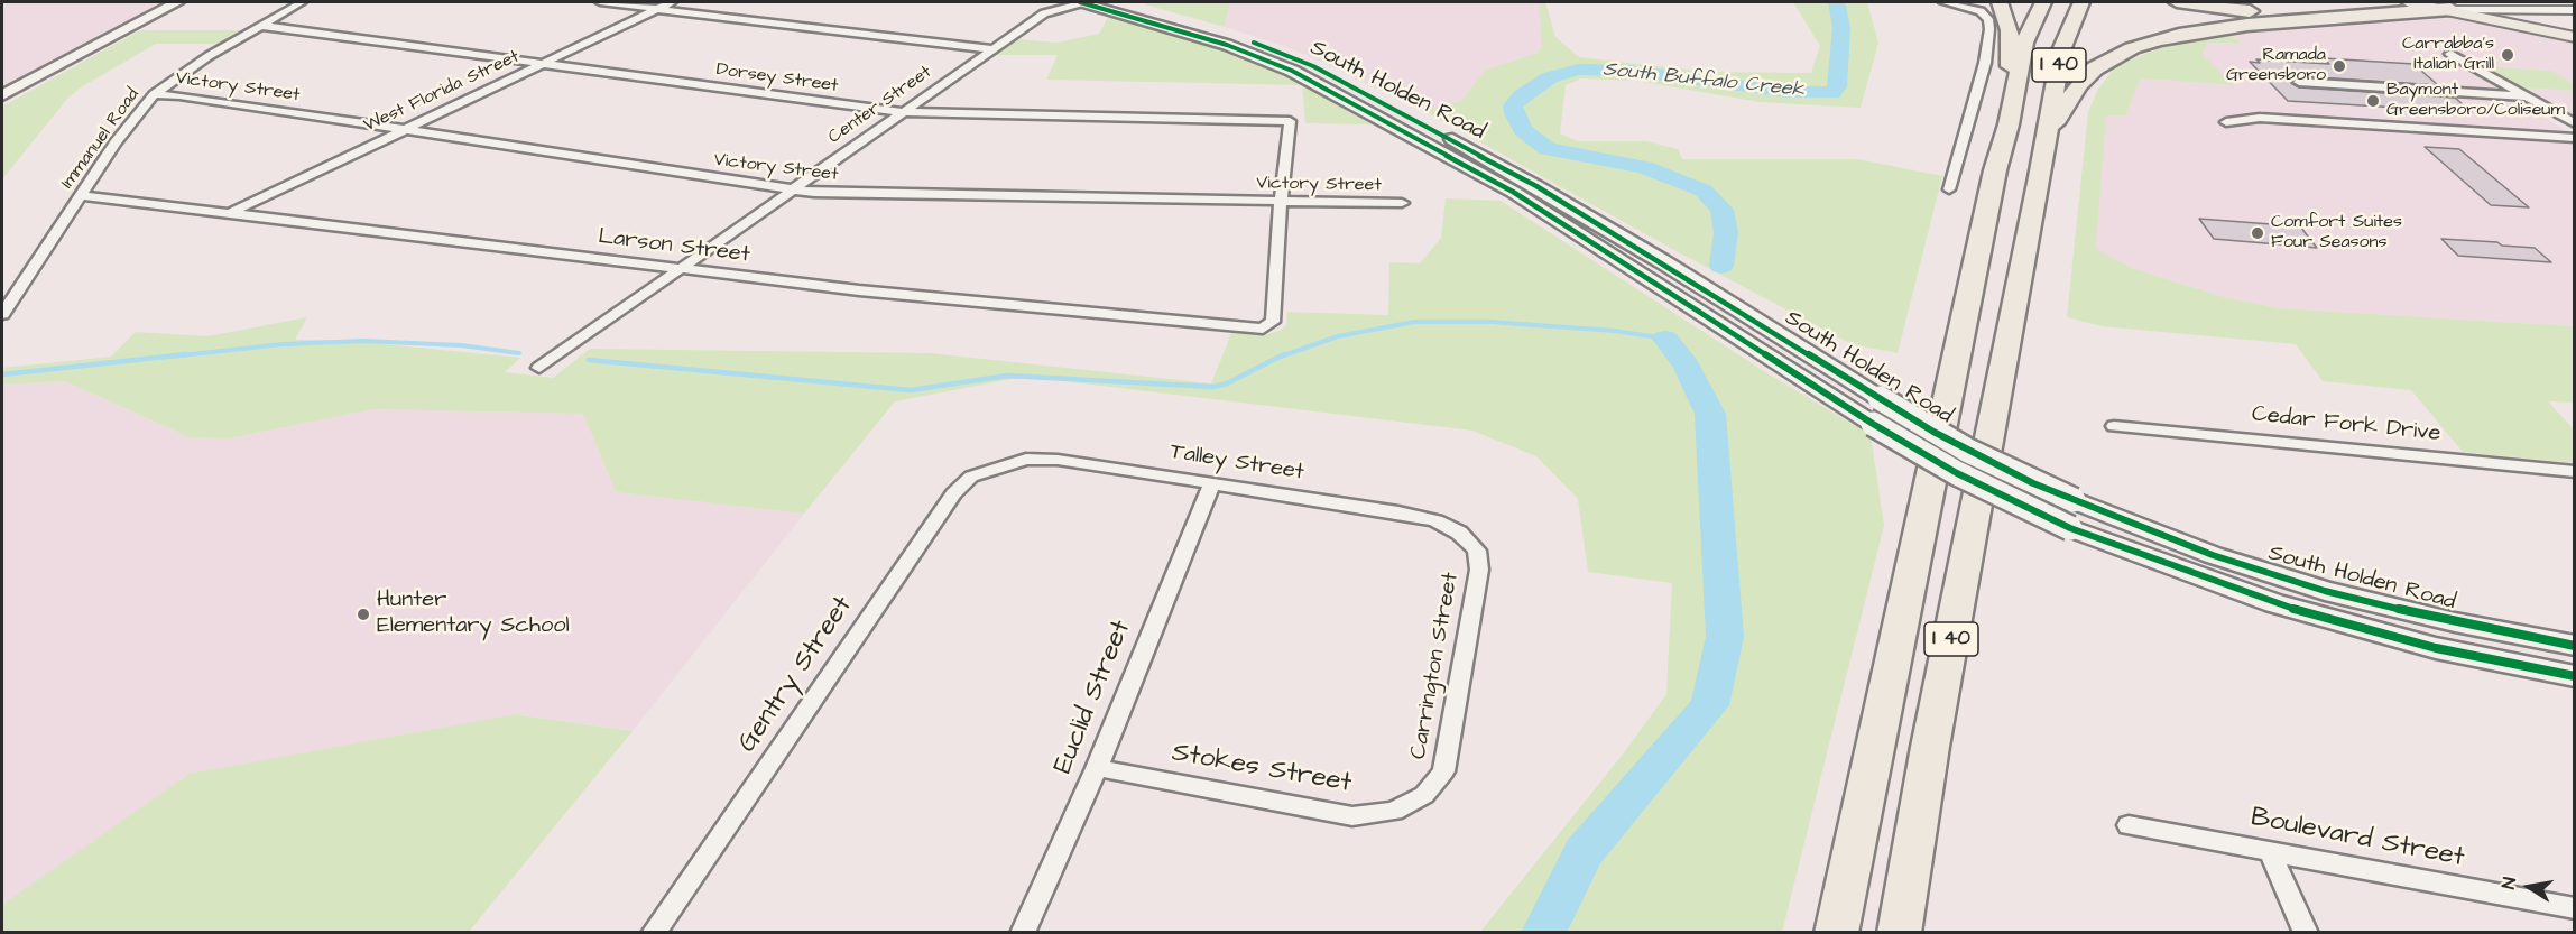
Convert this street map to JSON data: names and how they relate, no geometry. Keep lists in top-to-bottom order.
{
  "streets": {
    "highway": ["I 40"],
    "main road": ["South Holden Road"],
    "street": [
      "Dorsey Street",
      "Victory Street",
      "West Florida Street",
      "Center Street",
      "Immanuel Road",
      "Larson Street",
      "Cedar Fork Drive",
      "Talley Street",
      "Carrington Street",
      "Gentry Street",
      "Euclid Street",
      "Stokes Street",
      "Boulevard Street"
    ]
  },
  "crossings": [
    ["Dorsey Street", "Victory Street"],
    ["Dorsey Street", "West Florida Street"],
    ["Dorsey Street", "Center Street"],
    ["Dorsey Street", "Immanuel Road"],
    ["Dorsey Street", "Larson Street"],
    ["Victory Street", "West Florida Street"],
    ["Victory Street", "Center Street"],
    ["Victory Street", "Immanuel Road"],
    ["Victory Street", "Larson Street"],
    ["South Holden Road", "Center Street"],
    ["West Florida Street", "Larson Street"],
    ["Center Street", "Larson Street"],
    ["Immanuel Road", "Larson Street"],
    ["Talley Street", "Carrington Street"],
    ["Talley Street", "Gentry Street"],
    ["Talley Street", "Euclid Street"],
    ["Carrington Street", "Stokes Street"],
    ["Euclid Street", "Stokes Street"]
  ],
  "water": ["South Buffalo Creek"],
  "places": [
    "Carrabba's Italian Grill",
    "Ramada Greensboro",
    "Baymont Greensboro/Coliseum",
    "Comfort Suites Four Seasons",
    "Hunter Elementary School"
  ],
  "north": "left"
}
